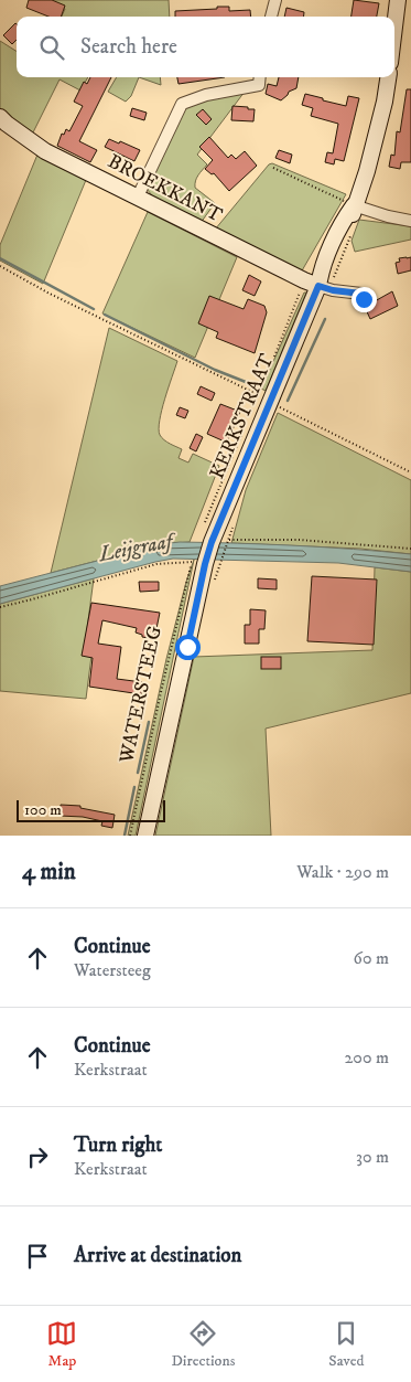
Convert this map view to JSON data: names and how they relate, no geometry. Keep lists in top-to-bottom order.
{
  "streets": {
    "street": ["BROEKKANT", "KERKSTRAAT", "WATERSTEEG"]
  },
  "crossings": [
    ["BROEKKANT", "KERKSTRAAT"],
    ["KERKSTRAAT", "WATERSTEEG"]
  ],
  "water": ["Leijgraaf"],
  "scale_bar": "100 m",
  "page": {
    "search": "Search here",
    "scale": "100 m",
    "heading": ["4 min", "Walk · 290 m"],
    "list": [
      ["Continue", "Watersteeg", "60 m"],
      ["Continue", "Kerkstraat", "200 m"],
      ["Turn right", "Kerkstraat", "30 m"],
      "Arrive at destination"
    ],
    "nav": ["Map", "Directions", "Saved"]
  }
}
